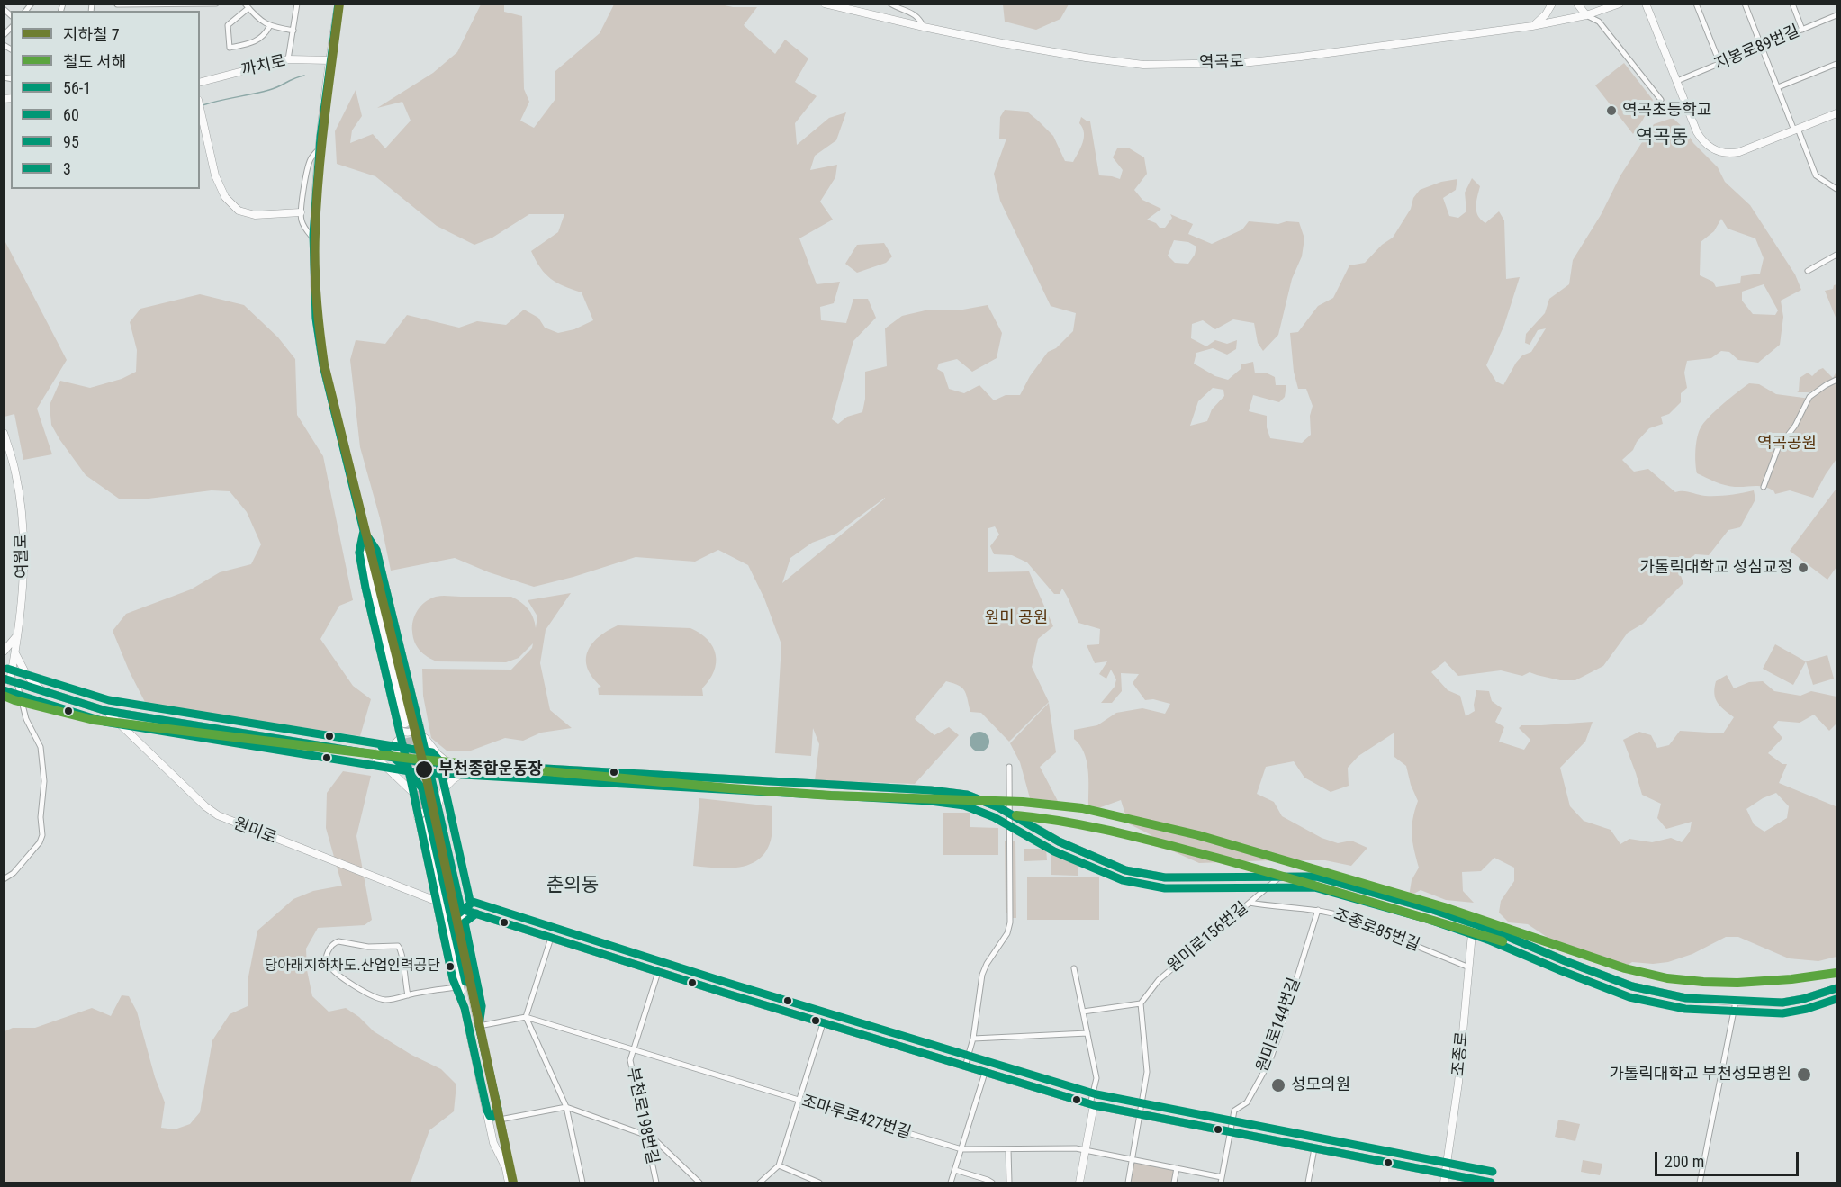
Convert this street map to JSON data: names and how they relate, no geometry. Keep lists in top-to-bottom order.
{
  "streets": {
    "street": [
      "지봉로89번길",
      "역곡로",
      "까치로",
      "여월로",
      "원미로",
      "조종로85번길",
      "원미로156번길",
      "원미로144번길",
      "조종로",
      "부천로198번길",
      "조마루로427번길"
    ]
  },
  "crossings": [
    ["조종로85번길", "원미로156번길"],
    ["조종로85번길", "원미로144번길"],
    ["조종로85번길", "조종로"],
    ["원미로144번길", "조마루로427번길"],
    ["부천로198번길", "조마루로427번길"]
  ],
  "districts": ["역곡동", "춘의동"],
  "parks": ["역곡공원", "원미 공원"],
  "places": [
    "역곡초등학교",
    "가톨릭대학교 성심교정",
    "부천종합운동장",
    "당아래지하차도.산업인력공단",
    "가톨릭대학교 부천성모병원",
    "성모의원"
  ],
  "lines": [
    "metro line 7",
    "transit line 56-1",
    "transit line 3",
    "transit line 60",
    "transit line 95",
    "rail line 서해"
  ],
  "legend": [
    "지하철 7",
    "철도 서해",
    "56-1",
    "60",
    "95",
    "3"
  ],
  "scale_bar": "200 m"
}
